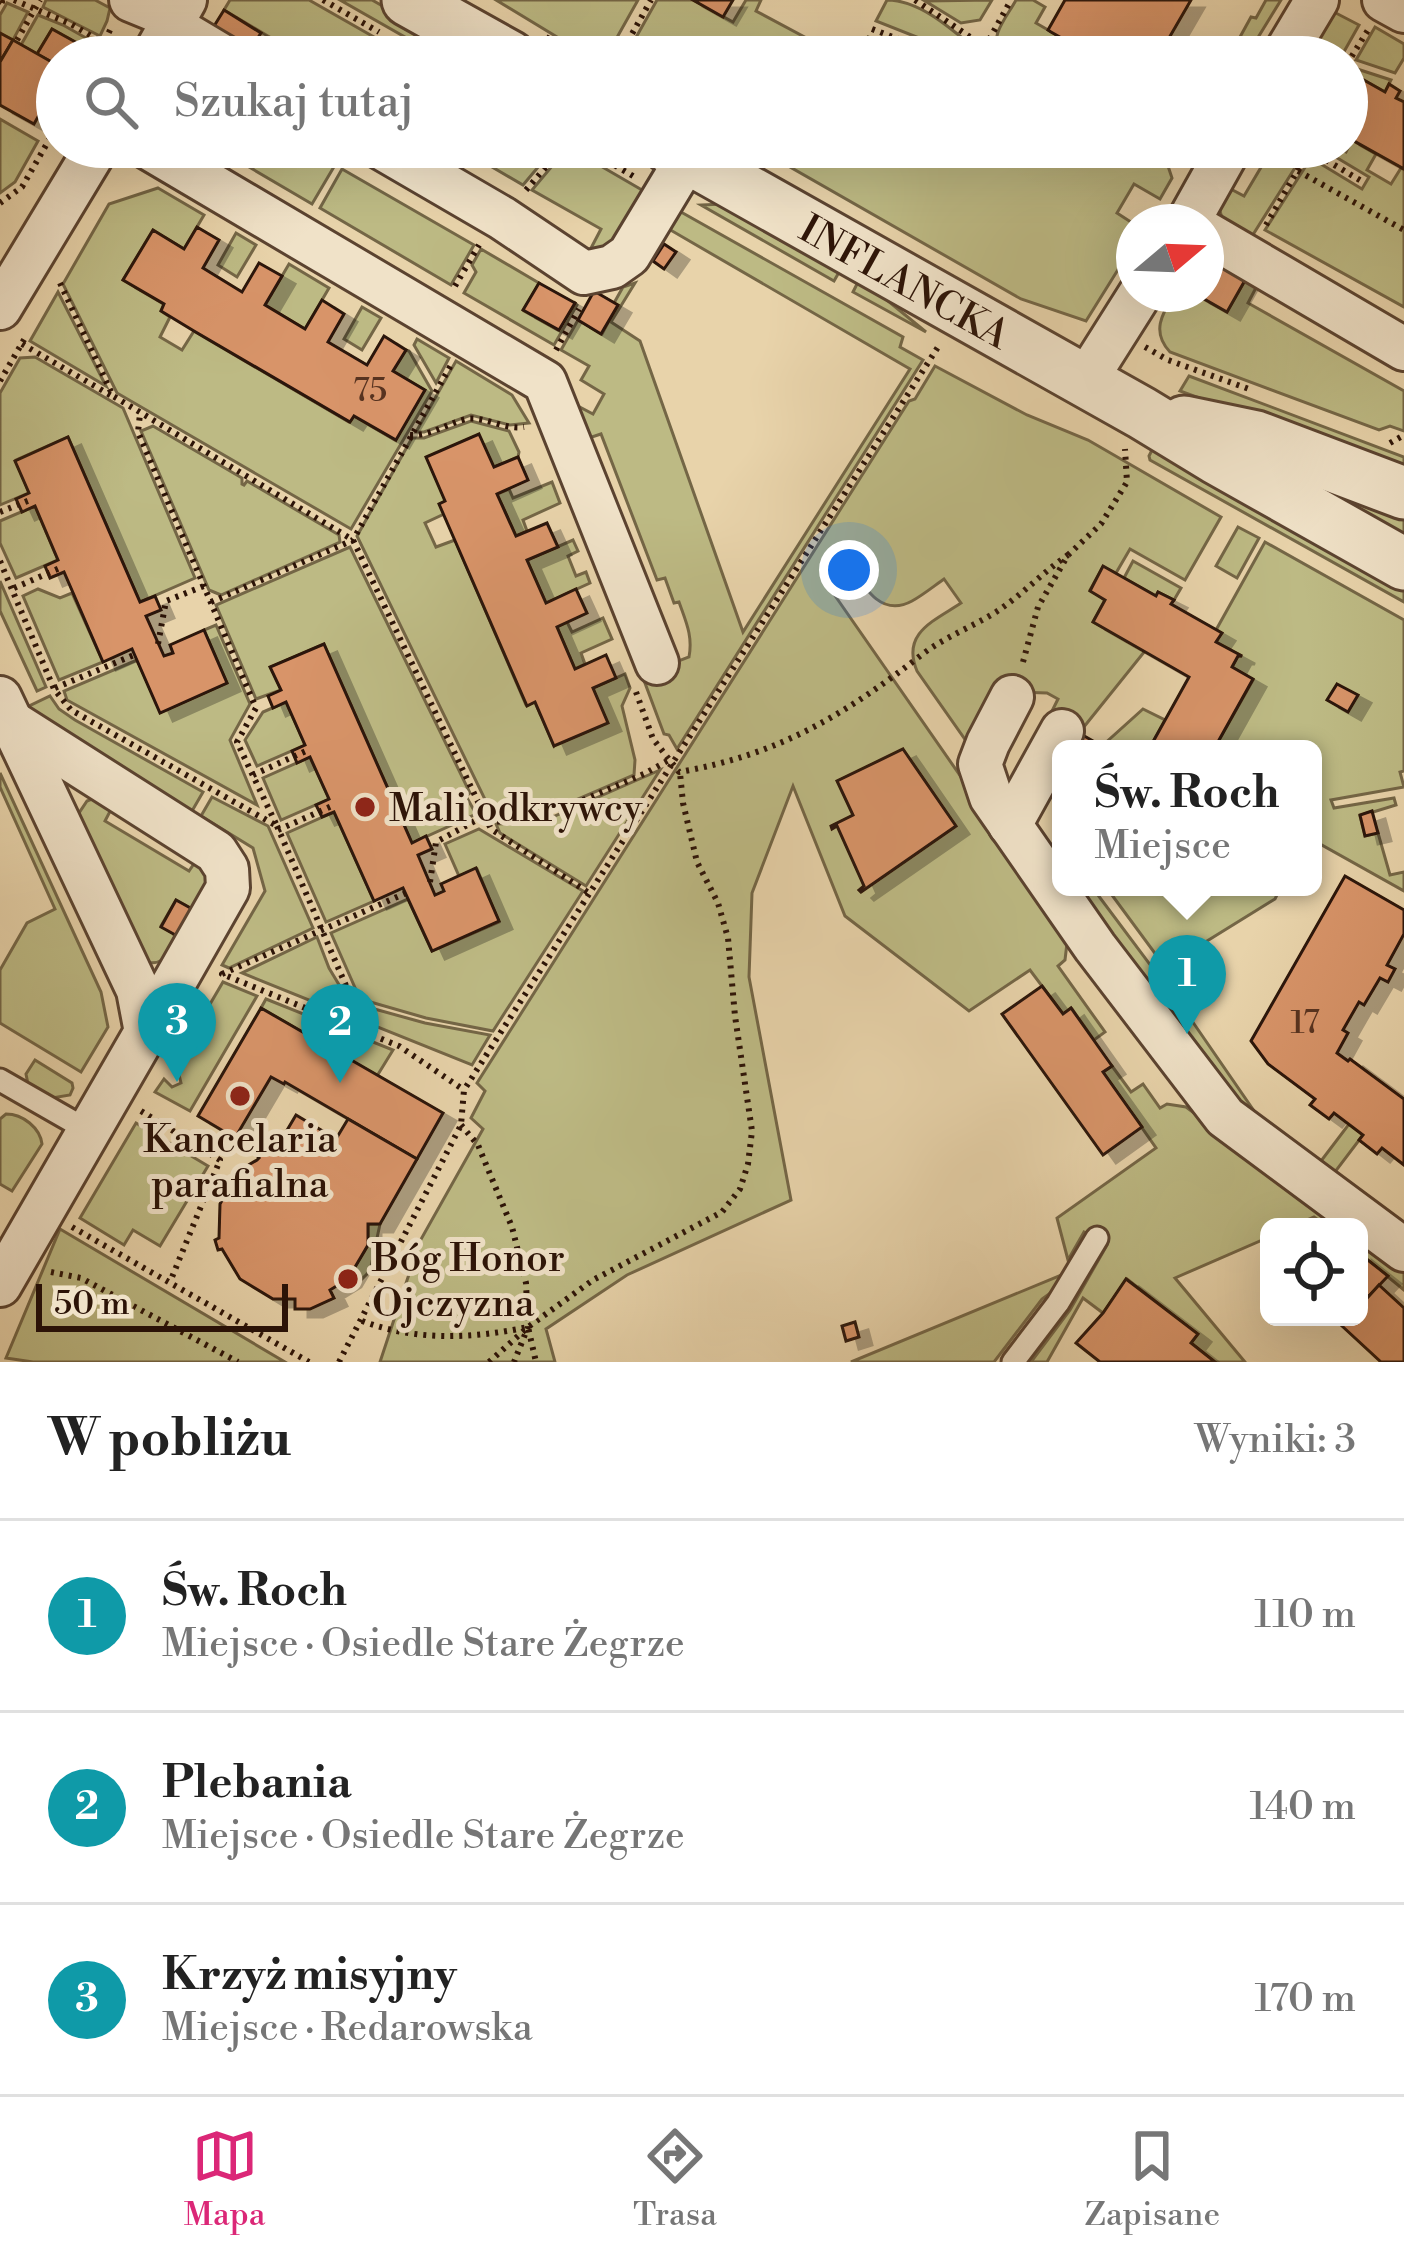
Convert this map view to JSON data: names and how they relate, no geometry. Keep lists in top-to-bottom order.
{
  "streets": {
    "street": ["INFLANCKA"]
  },
  "places": ["Mali odkrywcy", "Kancelaria parafialna", "Bóg Honor Ojczyzna"],
  "house_numbers": ["75", "17"],
  "scale_bar": "50 m",
  "north": "right",
  "page": {
    "search": "Szukaj tutaj",
    "popup": ["Św. Roch", "Miejsce"],
    "pins": ["1", "3", "2"],
    "scale": "50 m",
    "heading": ["W pobliżu", "Wyniki: 3"],
    "list": [
      {
        "mark": "1",
        "name": "Św. Roch",
        "note": "Miejsce · Osiedle Stare Żegrze",
        "value": "110 m"
      },
      {
        "mark": "2",
        "name": "Plebania",
        "note": "Miejsce · Osiedle Stare Żegrze",
        "value": "140 m"
      },
      {
        "mark": "3",
        "name": "Krzyż misyjny",
        "note": "Miejsce · Redarowska",
        "value": "170 m"
      }
    ],
    "nav": ["Mapa", "Trasa", "Zapisane"]
  }
}
